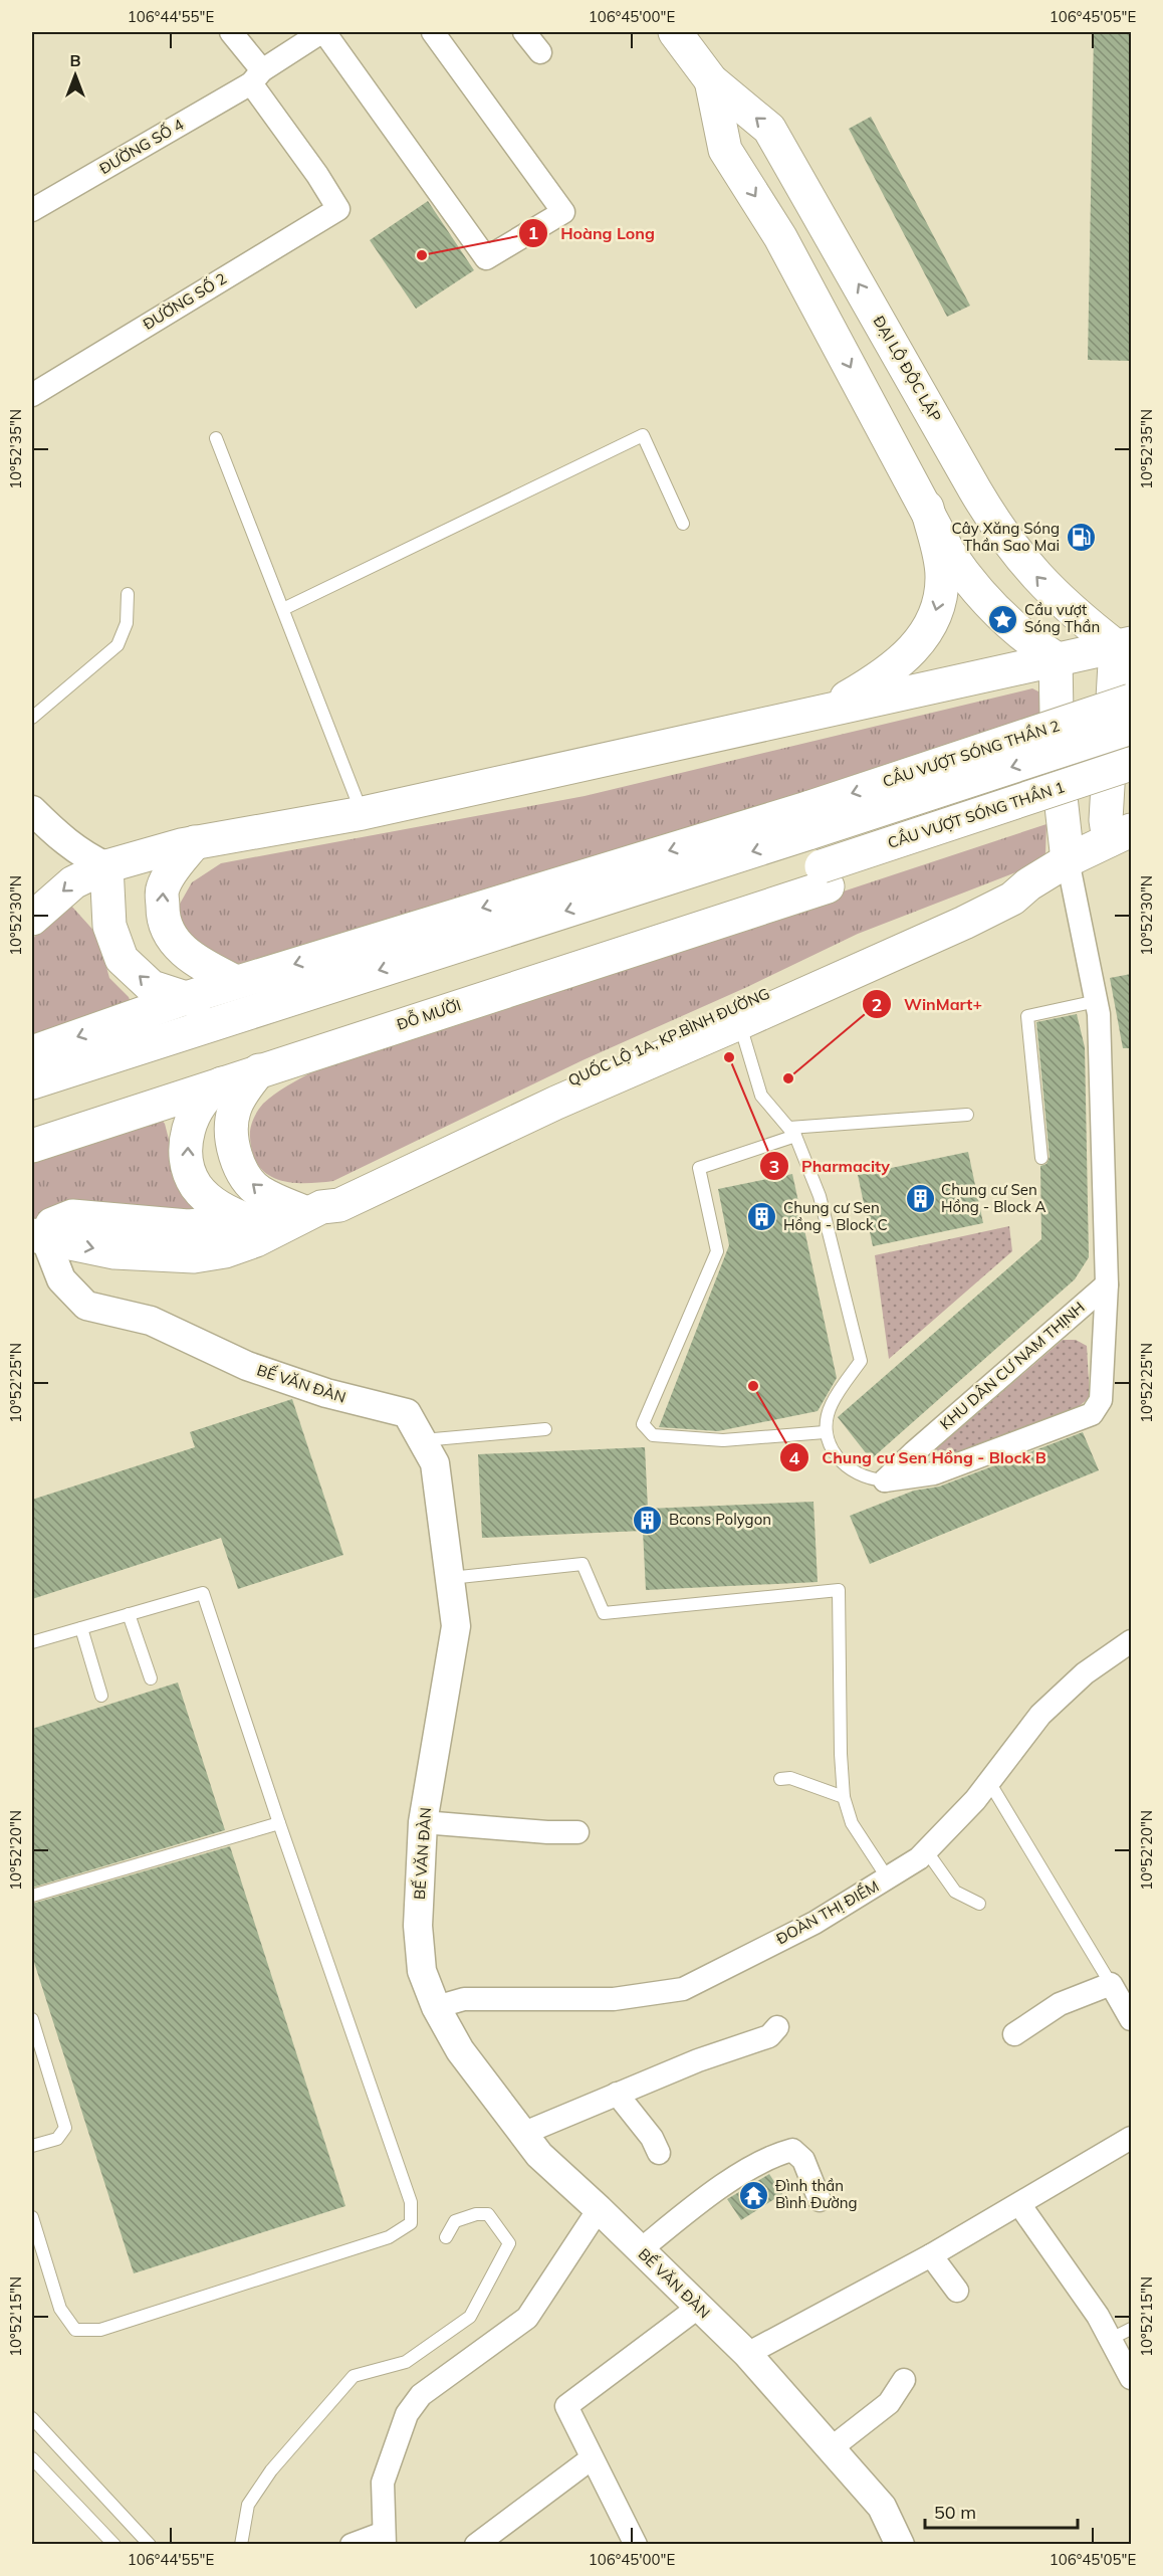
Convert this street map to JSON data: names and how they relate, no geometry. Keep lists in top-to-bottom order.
{
  "streets": {
    "main road": [
      "ĐẠI LỘ ĐỘC LẬP",
      "CẦU VƯỢT SÓNG THẦN 2",
      "CẦU VƯỢT SÓNG THẦN 1",
      "ĐỖ MƯỜI",
      "QUỐC LỘ 1A, KP.BÌNH ĐƯỜNG"
    ],
    "street": [
      "ĐƯỜNG SỐ 4",
      "ĐƯỜNG SỐ 2",
      "KHU DÂN CƯ NAM THỊNH",
      "BẾ VĂN ĐÀN",
      "ĐOÀN THỊ ĐIỂM"
    ]
  },
  "crossings": [
    ["ĐƯỜNG SỐ 4", "ĐƯỜNG SỐ 2"],
    ["CẦU VƯỢT SÓNG THẦN 1", "ĐỖ MƯỜI"],
    ["BẾ VĂN ĐÀN", "ĐOÀN THỊ ĐIỂM"]
  ],
  "places": {
    "other": [
      "Hoàng Long",
      "Pharmacity",
      "WinMart+",
      "Chung cư Sen Hồng - Block B"
    ],
    "fuel station": ["Cây Xăng Sóng Thần Sao Mai"],
    "place": ["Cầu vượt Sóng Thần"],
    "building": ["Chung cư Sen Hồng - Block A", "Chung cư Sen Hồng - Block C", "Bcons Polygon"],
    "temple": ["Đình thần Bình Đường"]
  },
  "scale_bar": "50 m",
  "north": "top",
  "coordinates": [
    "106°44'55\"E",
    "106°45'00\"E",
    "106°45'05\"E",
    "10°52'35\"N",
    "10°52'30\"N",
    "10°52'25\"N",
    "10°52'20\"N",
    "10°52'15\"N"
  ]
}
